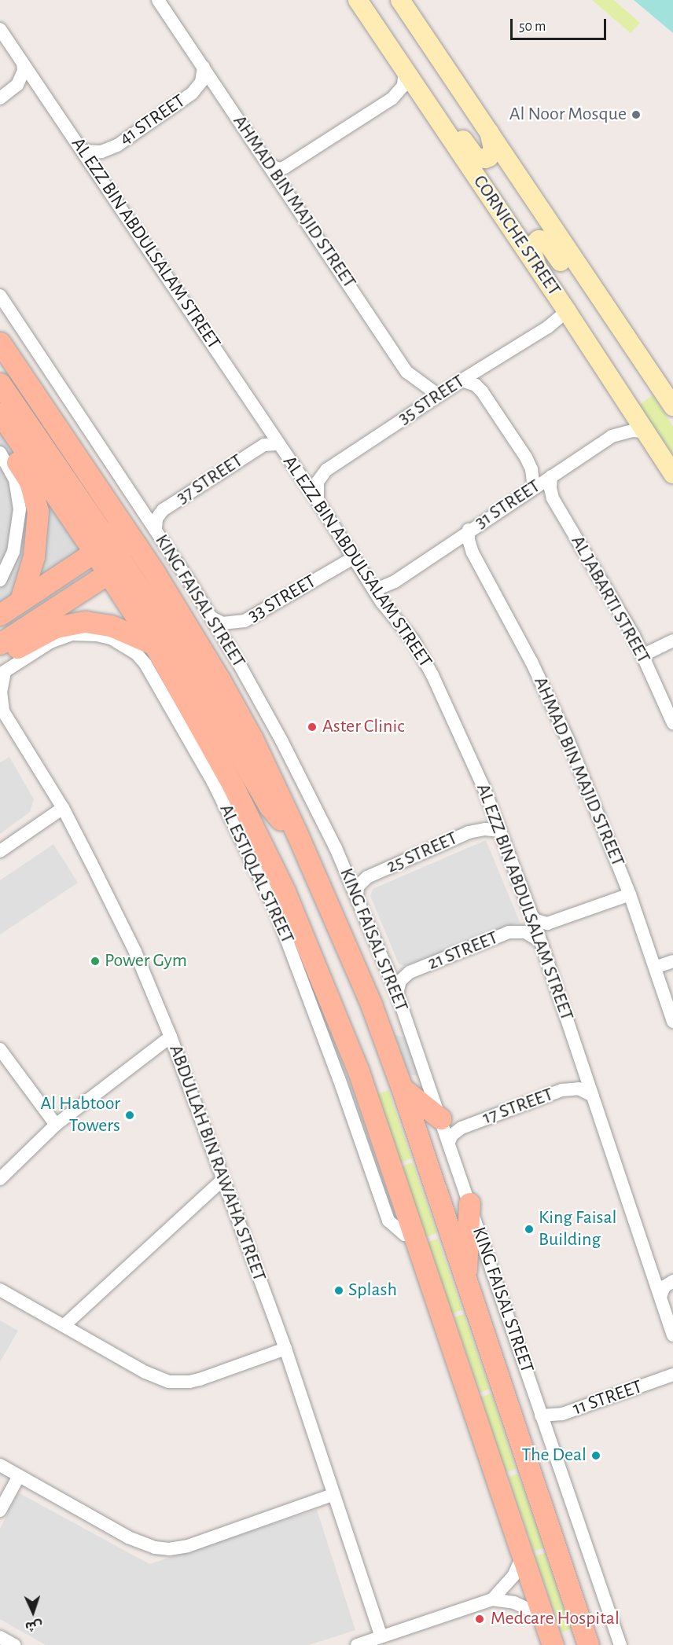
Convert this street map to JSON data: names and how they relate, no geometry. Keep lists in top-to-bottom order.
{
  "streets": {
    "main road": ["CORNICHE STREET", "KING FAISAL STREET"],
    "street": [
      "41 STREET",
      "AHMAD BIN MAJID STREET",
      "AL EZZ BIN ABDULSALAM STREET",
      "35 STREET",
      "37 STREET",
      "31 STREET",
      "33 STREET",
      "AL JABARTI STREET",
      "25 STREET",
      "AL ESTIQLAL STREET",
      "21 STREET",
      "17 STREET",
      "ABDULLAH BIN RAWAHA STREET",
      "11 STREET"
    ]
  },
  "crossings": [
    ["41 STREET", "AHMAD BIN MAJID STREET"],
    ["41 STREET", "AL EZZ BIN ABDULSALAM STREET"],
    ["AHMAD BIN MAJID STREET", "35 STREET"],
    ["AHMAD BIN MAJID STREET", "31 STREET"],
    ["CORNICHE STREET", "35 STREET"],
    ["CORNICHE STREET", "31 STREET"],
    ["AL EZZ BIN ABDULSALAM STREET", "35 STREET"],
    ["AL EZZ BIN ABDULSALAM STREET", "37 STREET"],
    ["AL EZZ BIN ABDULSALAM STREET", "31 STREET"],
    ["AL EZZ BIN ABDULSALAM STREET", "33 STREET"],
    ["AL EZZ BIN ABDULSALAM STREET", "25 STREET"],
    ["AL EZZ BIN ABDULSALAM STREET", "21 STREET"],
    ["AL EZZ BIN ABDULSALAM STREET", "17 STREET"],
    ["37 STREET", "KING FAISAL STREET"],
    ["31 STREET", "AL JABARTI STREET"],
    ["33 STREET", "KING FAISAL STREET"],
    ["KING FAISAL STREET", "25 STREET"],
    ["KING FAISAL STREET", "AL ESTIQLAL STREET"],
    ["KING FAISAL STREET", "21 STREET"],
    ["KING FAISAL STREET", "17 STREET"],
    ["KING FAISAL STREET", "11 STREET"],
    ["AL ESTIQLAL STREET", "ABDULLAH BIN RAWAHA STREET"]
  ],
  "places": [
    "Al Noor Mosque",
    "Aster Clinic",
    "Power Gym",
    "Al Habtoor Towers",
    "King Faisal Building",
    "Splash",
    "The Deal",
    "Medcare Hospital"
  ],
  "scale_bar": "50 m",
  "north": "bottom"
}
